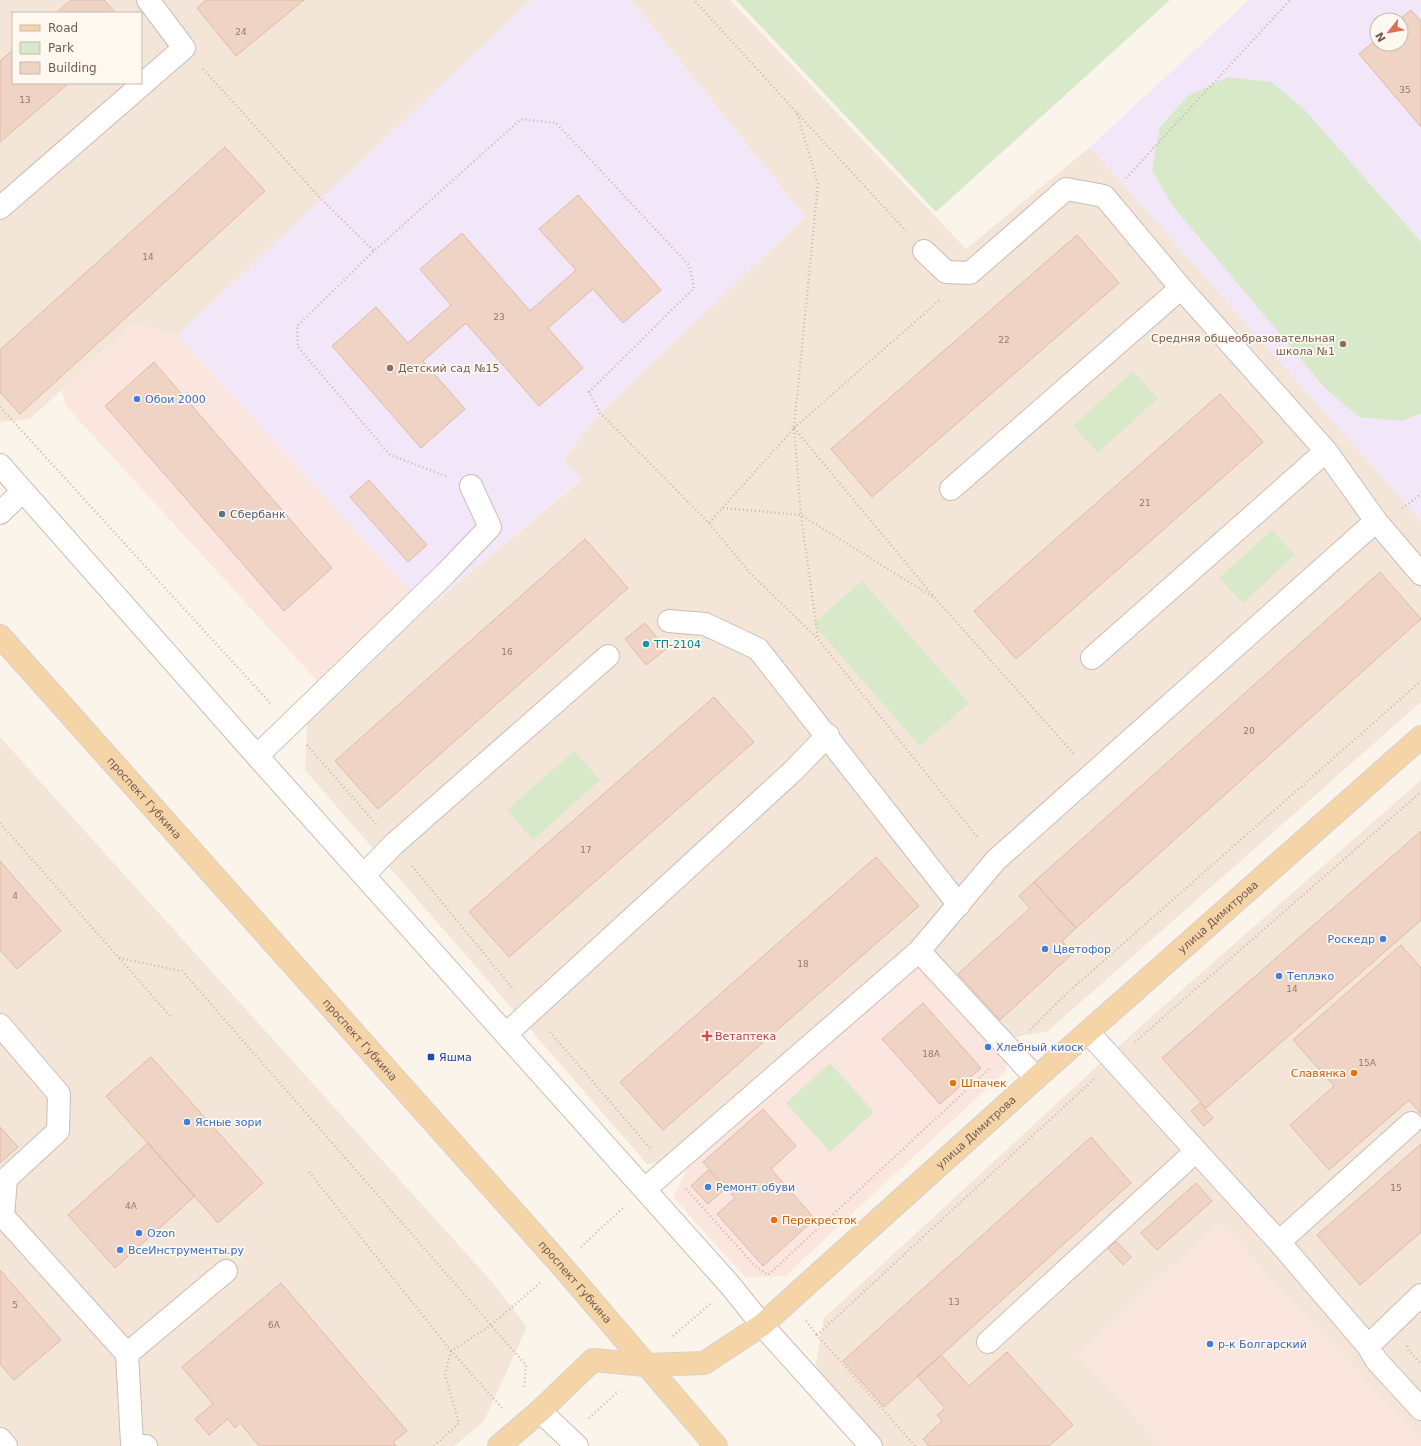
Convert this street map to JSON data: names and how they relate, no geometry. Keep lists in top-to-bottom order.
{
  "streets": {
    "main road": ["проспект Губкина", "улица Димитрова"]
  },
  "crossings": [
    ["проспект Губкина", "улица Димитрова"]
  ],
  "places": {
    "other": [
      "Средняя общеобразовательная школа №1",
      "Детский сад №15",
      "Обои 2000",
      "Сбербанк",
      "ТП-2104",
      "Роскедр",
      "Цветофор",
      "Теплэко",
      "Хлебный киоск",
      "Славянка",
      "Шпачек",
      "Ясные зори",
      "Ремонт обуви",
      "Перекресток",
      "Ozon",
      "ВсеИнструменты.ру",
      "р-к Болгарский"
    ],
    "health": ["Ветаптека"],
    "transit": ["Яшма"]
  },
  "house_numbers": [
    "24",
    "35",
    "13",
    "14",
    "23",
    "22",
    "21",
    "16",
    "20",
    "17",
    "4",
    "18",
    "14",
    "18А",
    "15А",
    "15",
    "4А",
    "13",
    "5",
    "6А"
  ],
  "legend": ["Road", "Park", "Building"],
  "north": "bottom left"
}
